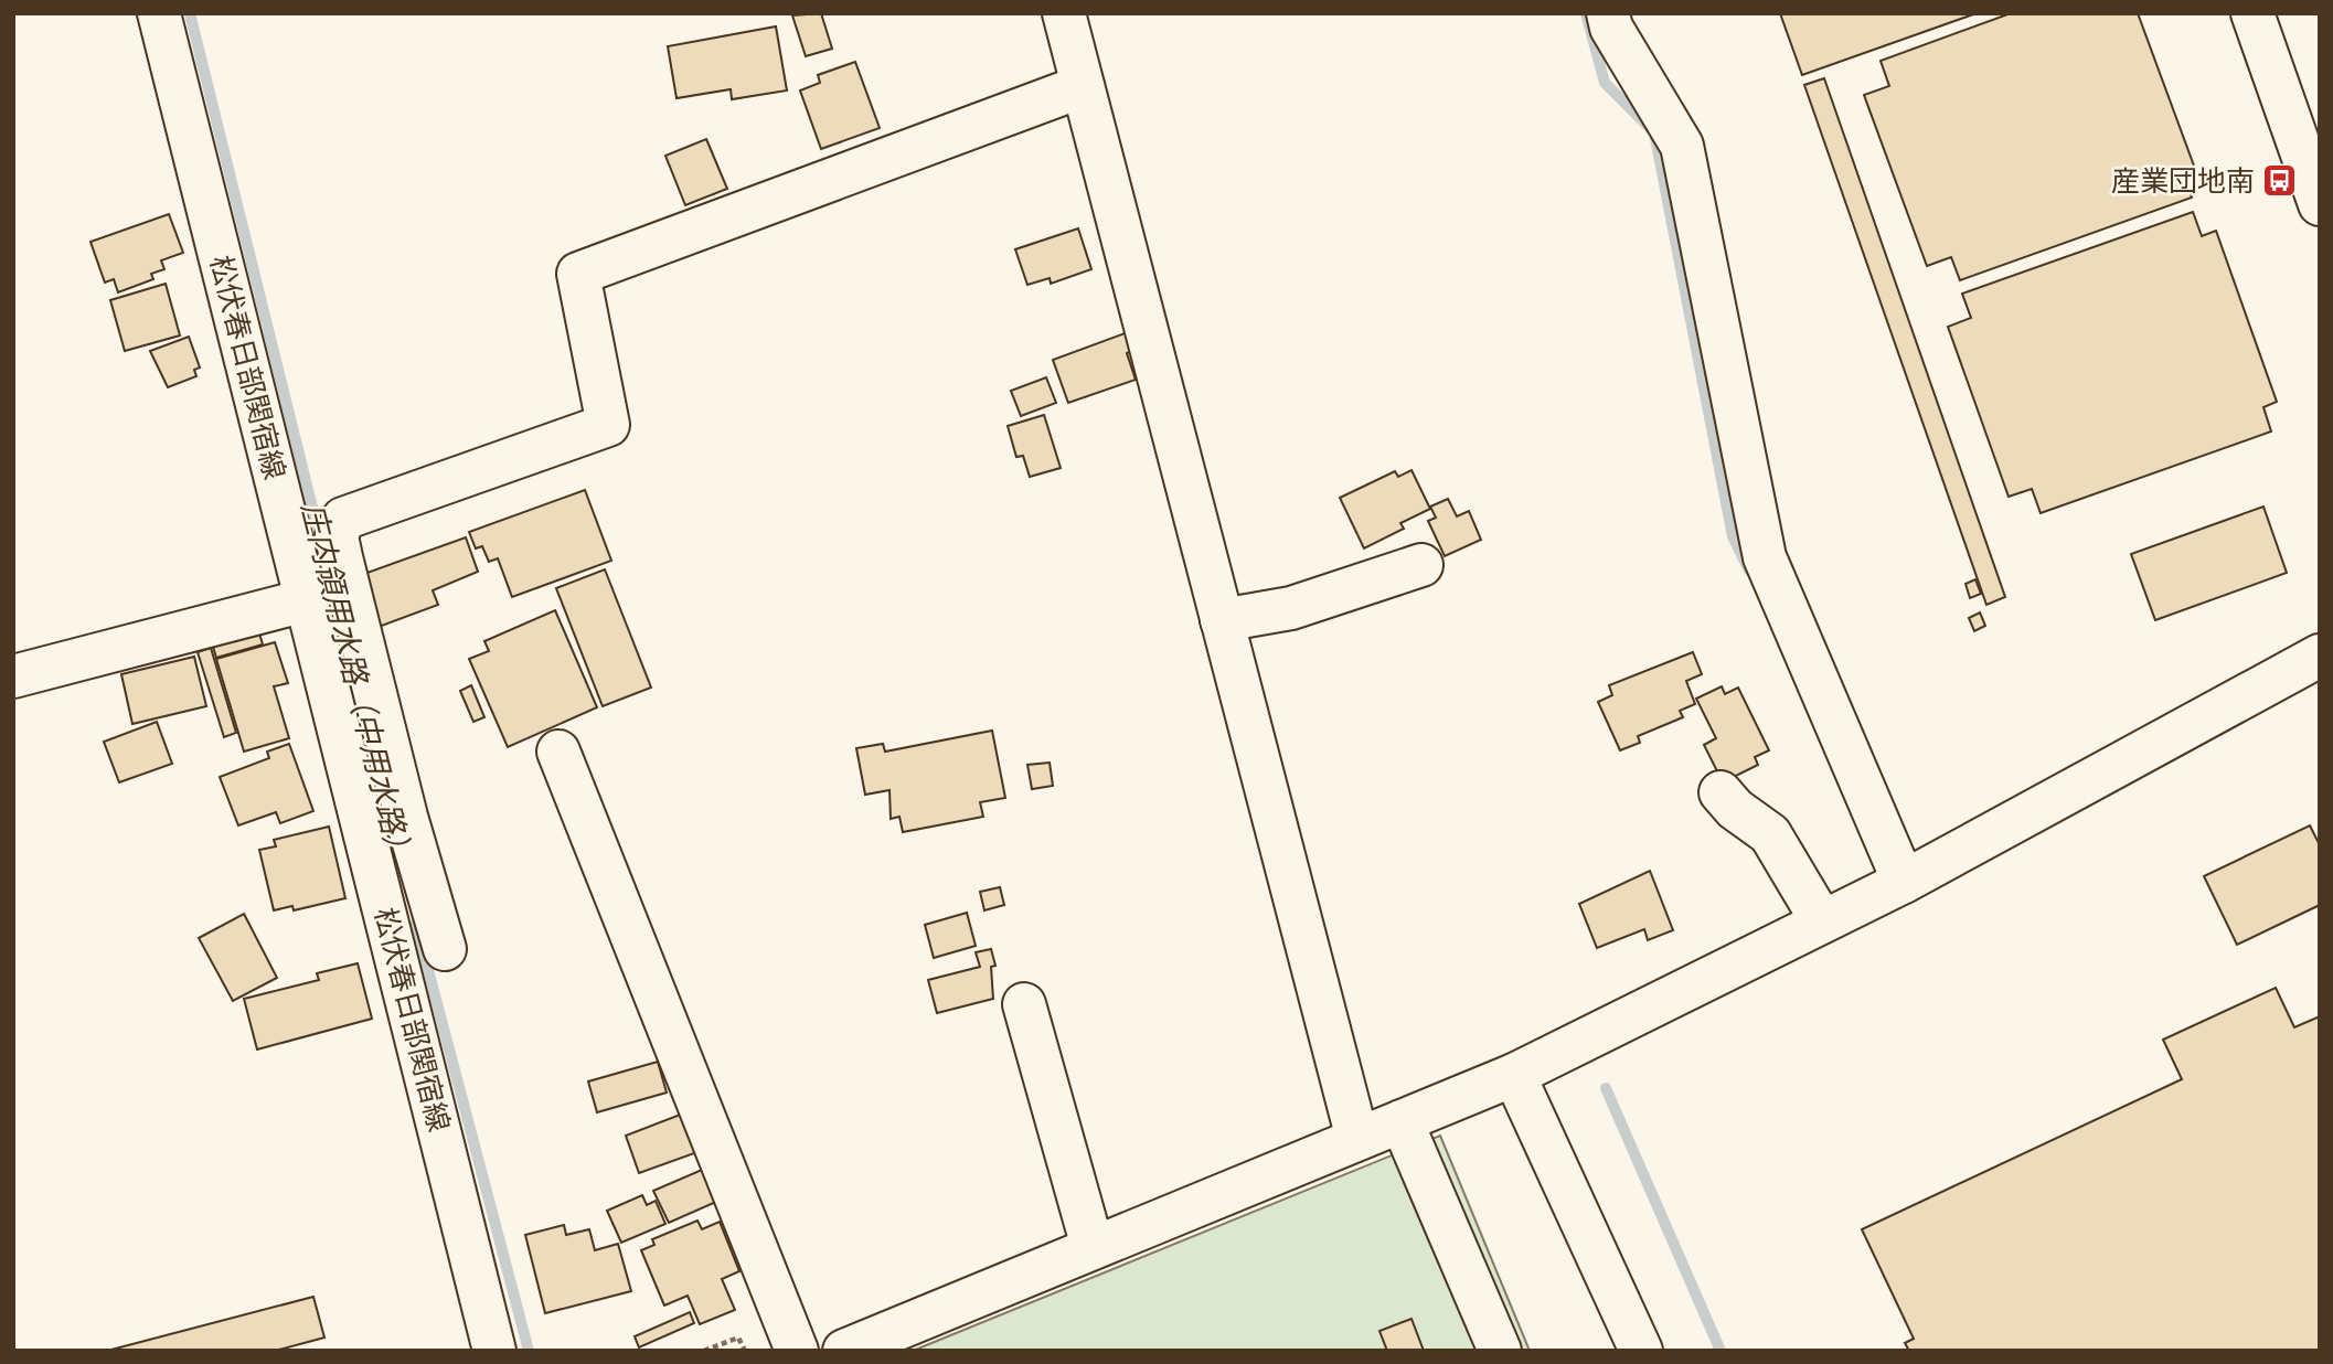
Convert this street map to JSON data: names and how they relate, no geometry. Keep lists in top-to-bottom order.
{
  "streets": {
    "street": ["松伏春日部関宿線"]
  },
  "water": ["庄内領用水路（中用水路）"],
  "places": {
    "bus stop": ["産業団地南"]
  }
}
